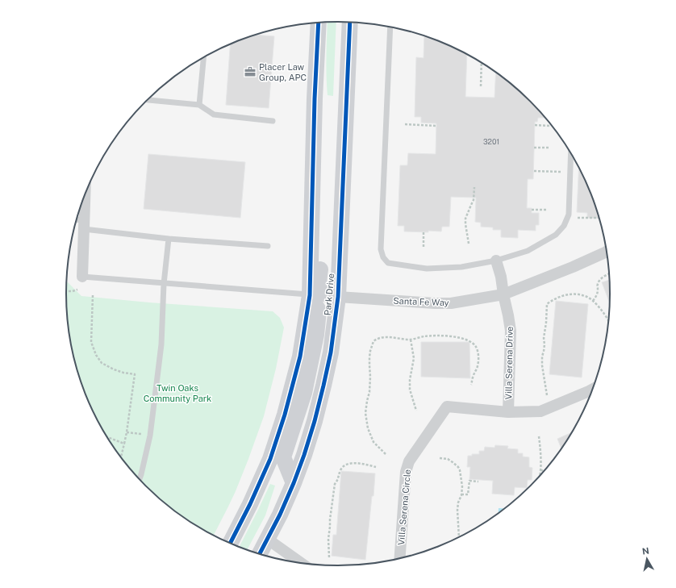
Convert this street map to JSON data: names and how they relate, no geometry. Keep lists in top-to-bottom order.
{
  "streets": {
    "main road": ["Park Drive"],
    "street": ["Santa Fe Way", "Villa Serena Drive", "Villa Serena Circle"]
  },
  "crossings": [
    ["Park Drive", "Santa Fe Way"],
    ["Santa Fe Way", "Villa Serena Drive"],
    ["Villa Serena Drive", "Villa Serena Circle"]
  ],
  "parks": ["Twin Oaks Community Park"],
  "places": {
    "office": ["Placer Law Group, APC"]
  },
  "house_numbers": ["3201"],
  "north": "top"
}
